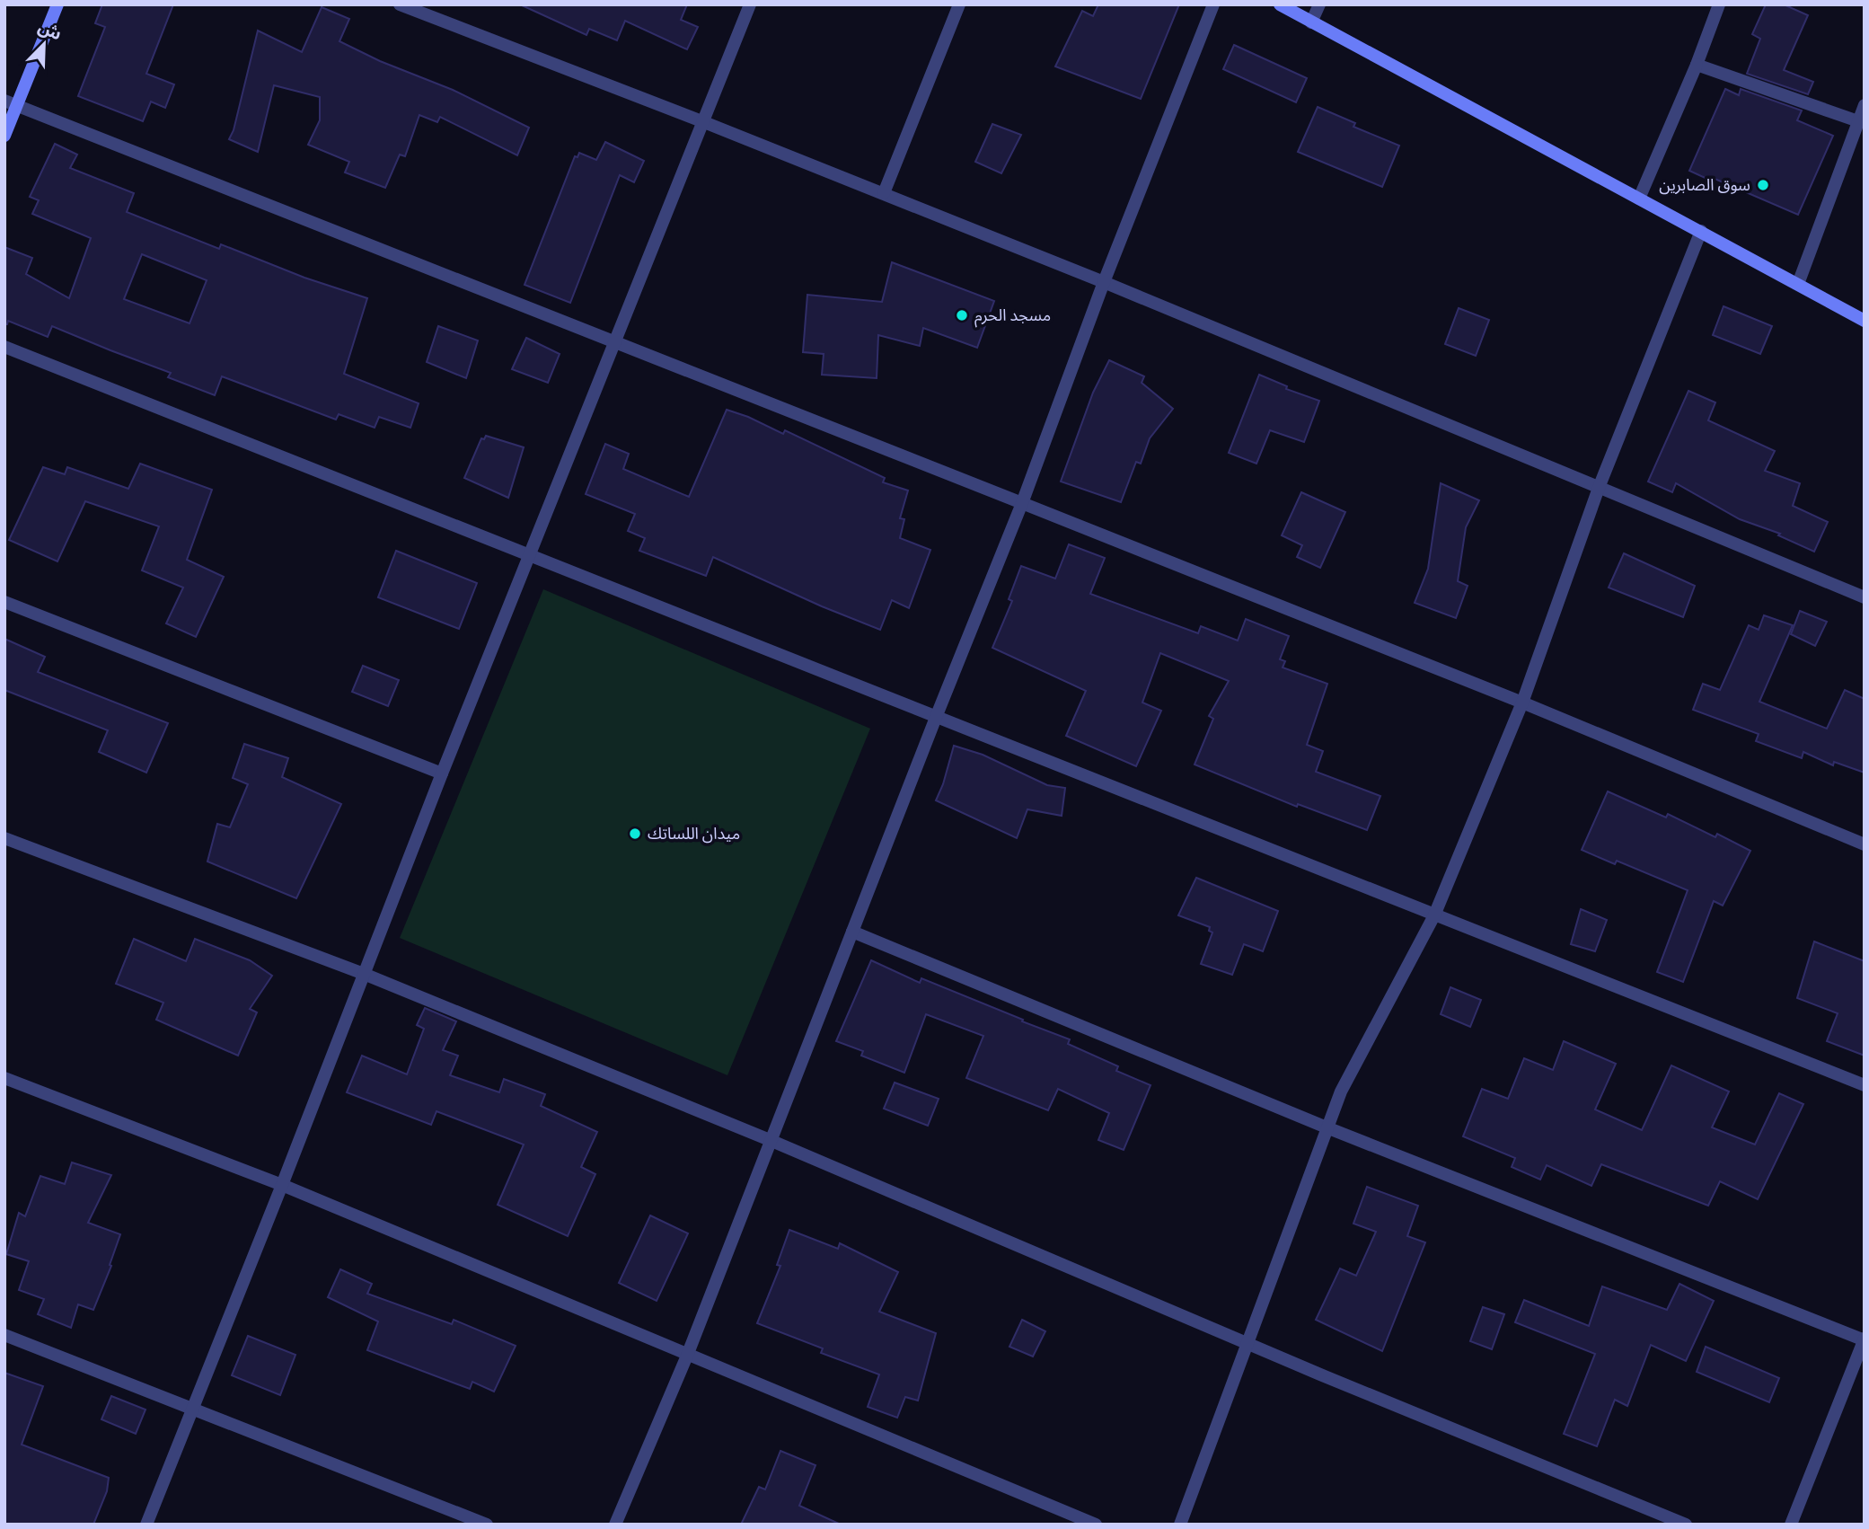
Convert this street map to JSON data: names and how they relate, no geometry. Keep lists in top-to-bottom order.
{
  "places": ["سوق الصابرين", "مسجد الحرم", "ميدان اللساتك"],
  "north": "top right"
}
